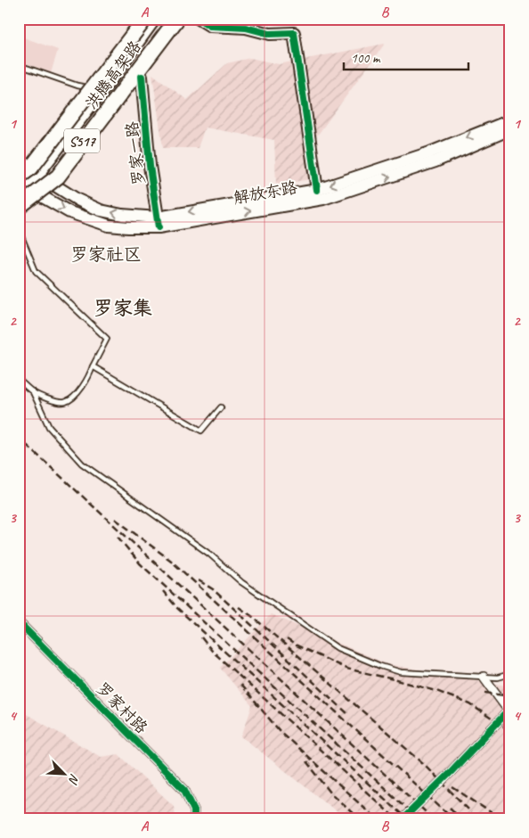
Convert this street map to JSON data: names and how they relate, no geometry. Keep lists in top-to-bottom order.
{
  "streets": {
    "highway": ["洪腾高架路"],
    "main road": ["S517", "罗家一路", "解放东路"],
    "street": ["罗家村路"]
  },
  "crossings": [
    ["洪腾高架路", "S517"],
    ["洪腾高架路", "解放东路"],
    ["S517", "罗家一路"],
    ["S517", "解放东路"],
    ["罗家一路", "解放东路"]
  ],
  "districts": ["罗家社区", "罗家集"],
  "scale_bar": "100 m",
  "north": "bottom right",
  "grid": {
    "columns": ["A", "B"],
    "rows": [
      "1",
      "2",
      "3",
      "4"
    ]
  }
}
